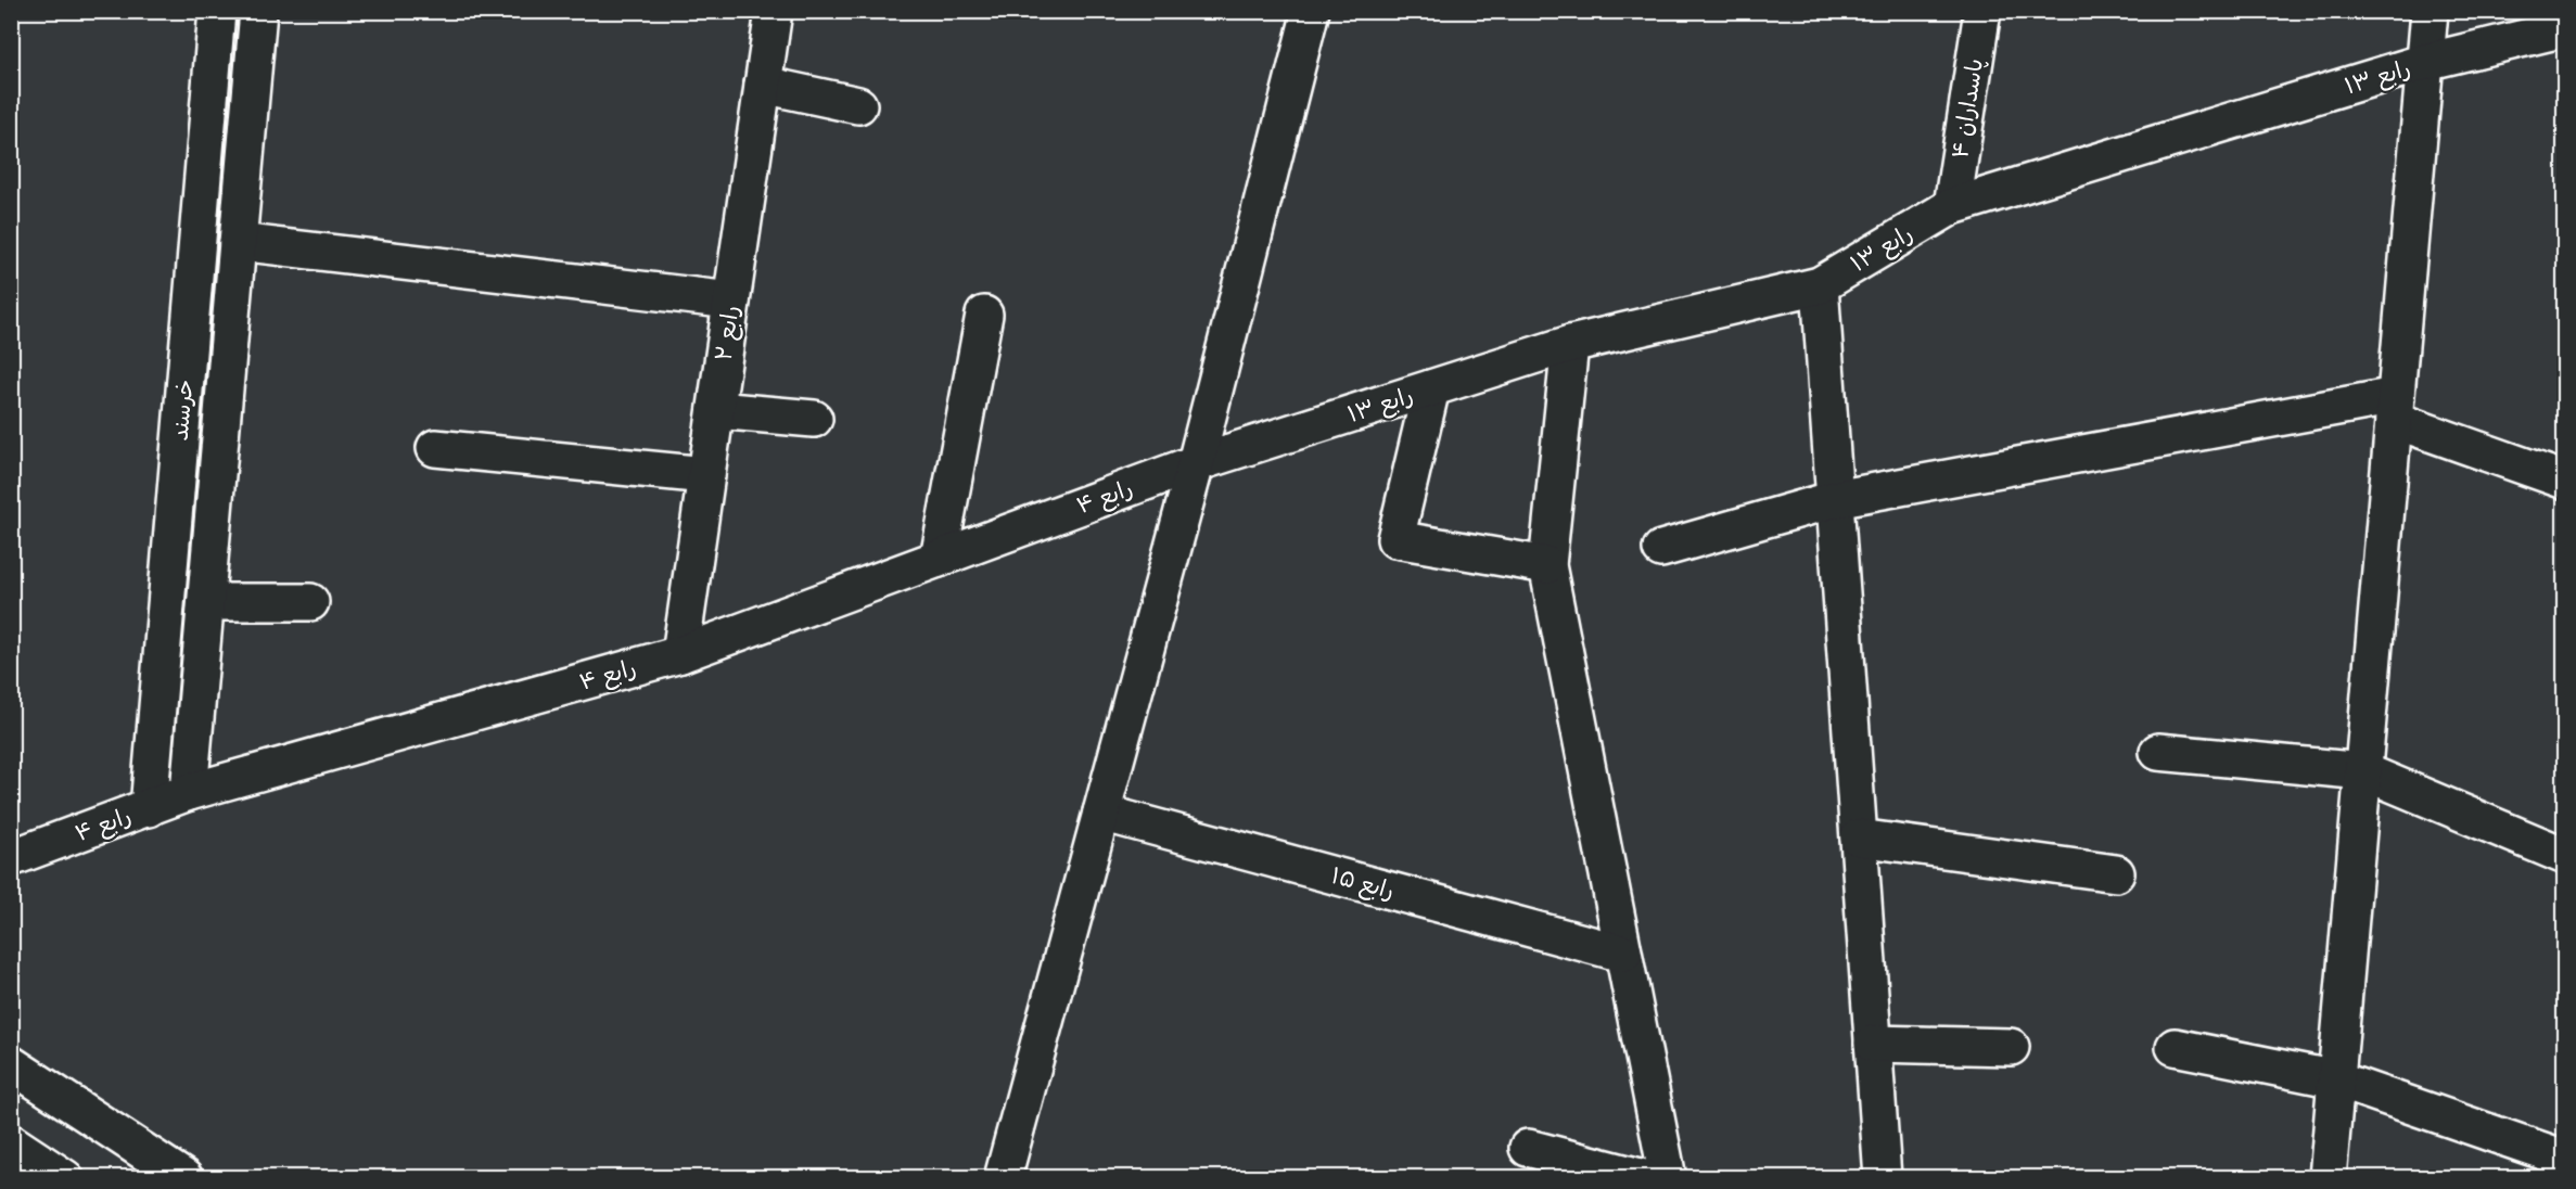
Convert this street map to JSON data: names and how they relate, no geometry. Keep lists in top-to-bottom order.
{
  "streets": {
    "street": [
      "رابع ۱۳",
      "پاسداران ۴",
      "رابع ۲",
      "خرسند",
      "رابع ۴",
      "رابع ۱۵"
    ]
  },
  "crossings": [
    ["رابع ۱۳", "پاسداران ۴"],
    ["رابع ۱۳", "رابع ۴"],
    ["رابع ۲", "رابع ۴"],
    ["خرسند", "رابع ۴"]
  ]
}
